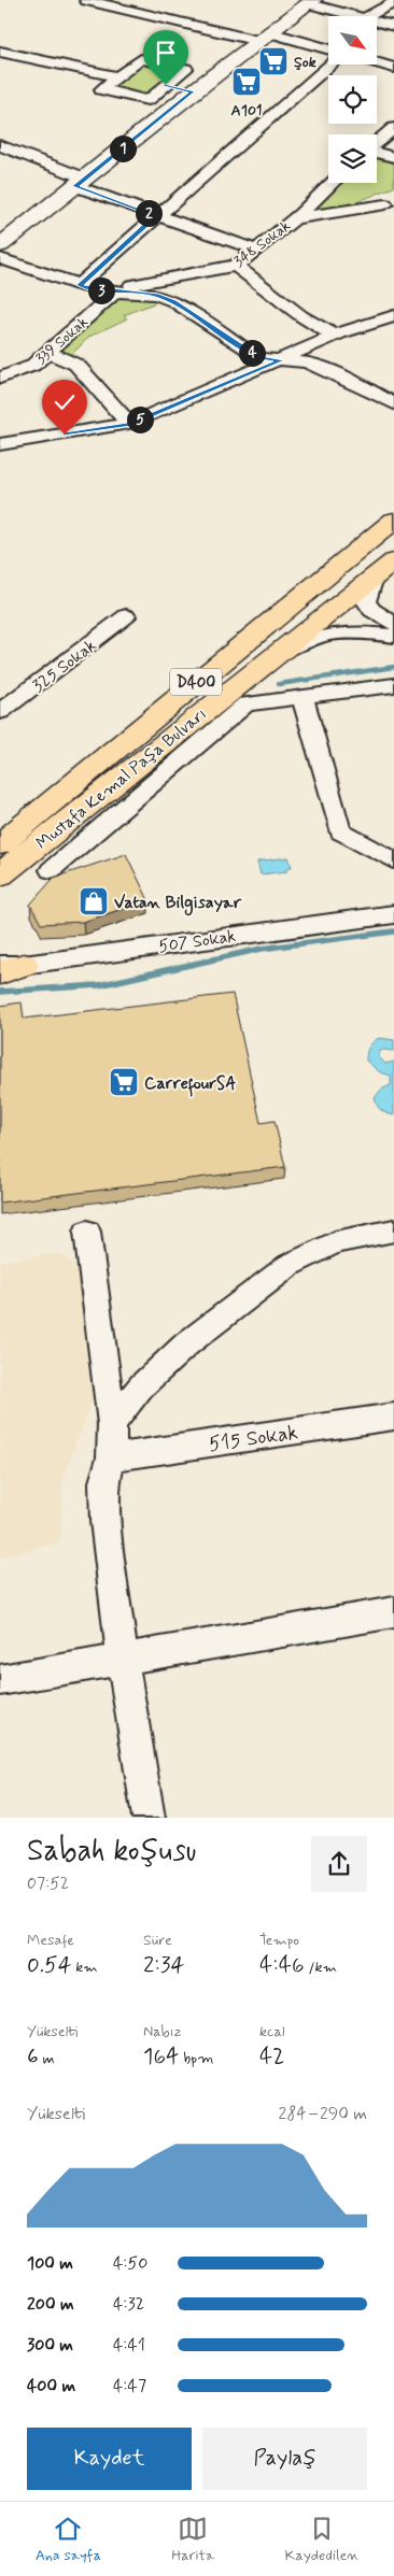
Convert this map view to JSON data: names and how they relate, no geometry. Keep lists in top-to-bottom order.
{
  "streets": {
    "highway": ["D400", "Mustafa Kemal Paşa Bulvarı"],
    "street": [
      "348 Sokak",
      "339 Sokak",
      "325 Sokak",
      "507 Sokak",
      "515 Sokak"
    ]
  },
  "crossings": [
    ["348 Sokak", "339 Sokak"]
  ],
  "places": {
    "supermarket": ["Şok", "A101", "CarrefourSA"],
    "shop": ["Vatan Bilgisayar"]
  },
  "north": "bottom right",
  "page": {
    "pins": [
      "1",
      "2",
      "3",
      "4",
      "5"
    ],
    "heading": ["Sabah koşusu", "07:52"],
    "stats": [
      ["Mesafe", "0.54 km"],
      ["Süre", "2:34"],
      ["Tempo", "4:46 /km"],
      ["Yükselti", "6 m"],
      ["Nabız", "164 bpm"],
      ["kcal", "42"]
    ],
    "chart": ["Yükselti", "284–290 m"],
    "list": [
      {
        "name": "100 m",
        "note": "4:50"
      },
      {
        "name": "200 m",
        "note": "4:32"
      },
      {
        "name": "300 m",
        "note": "4:41"
      },
      {
        "name": "400 m",
        "note": "4:47"
      }
    ],
    "buttons": ["Kaydet", "Paylaş"],
    "tabs": ["Ana sayfa", "Harita", "Kaydedilen"]
  }
}
